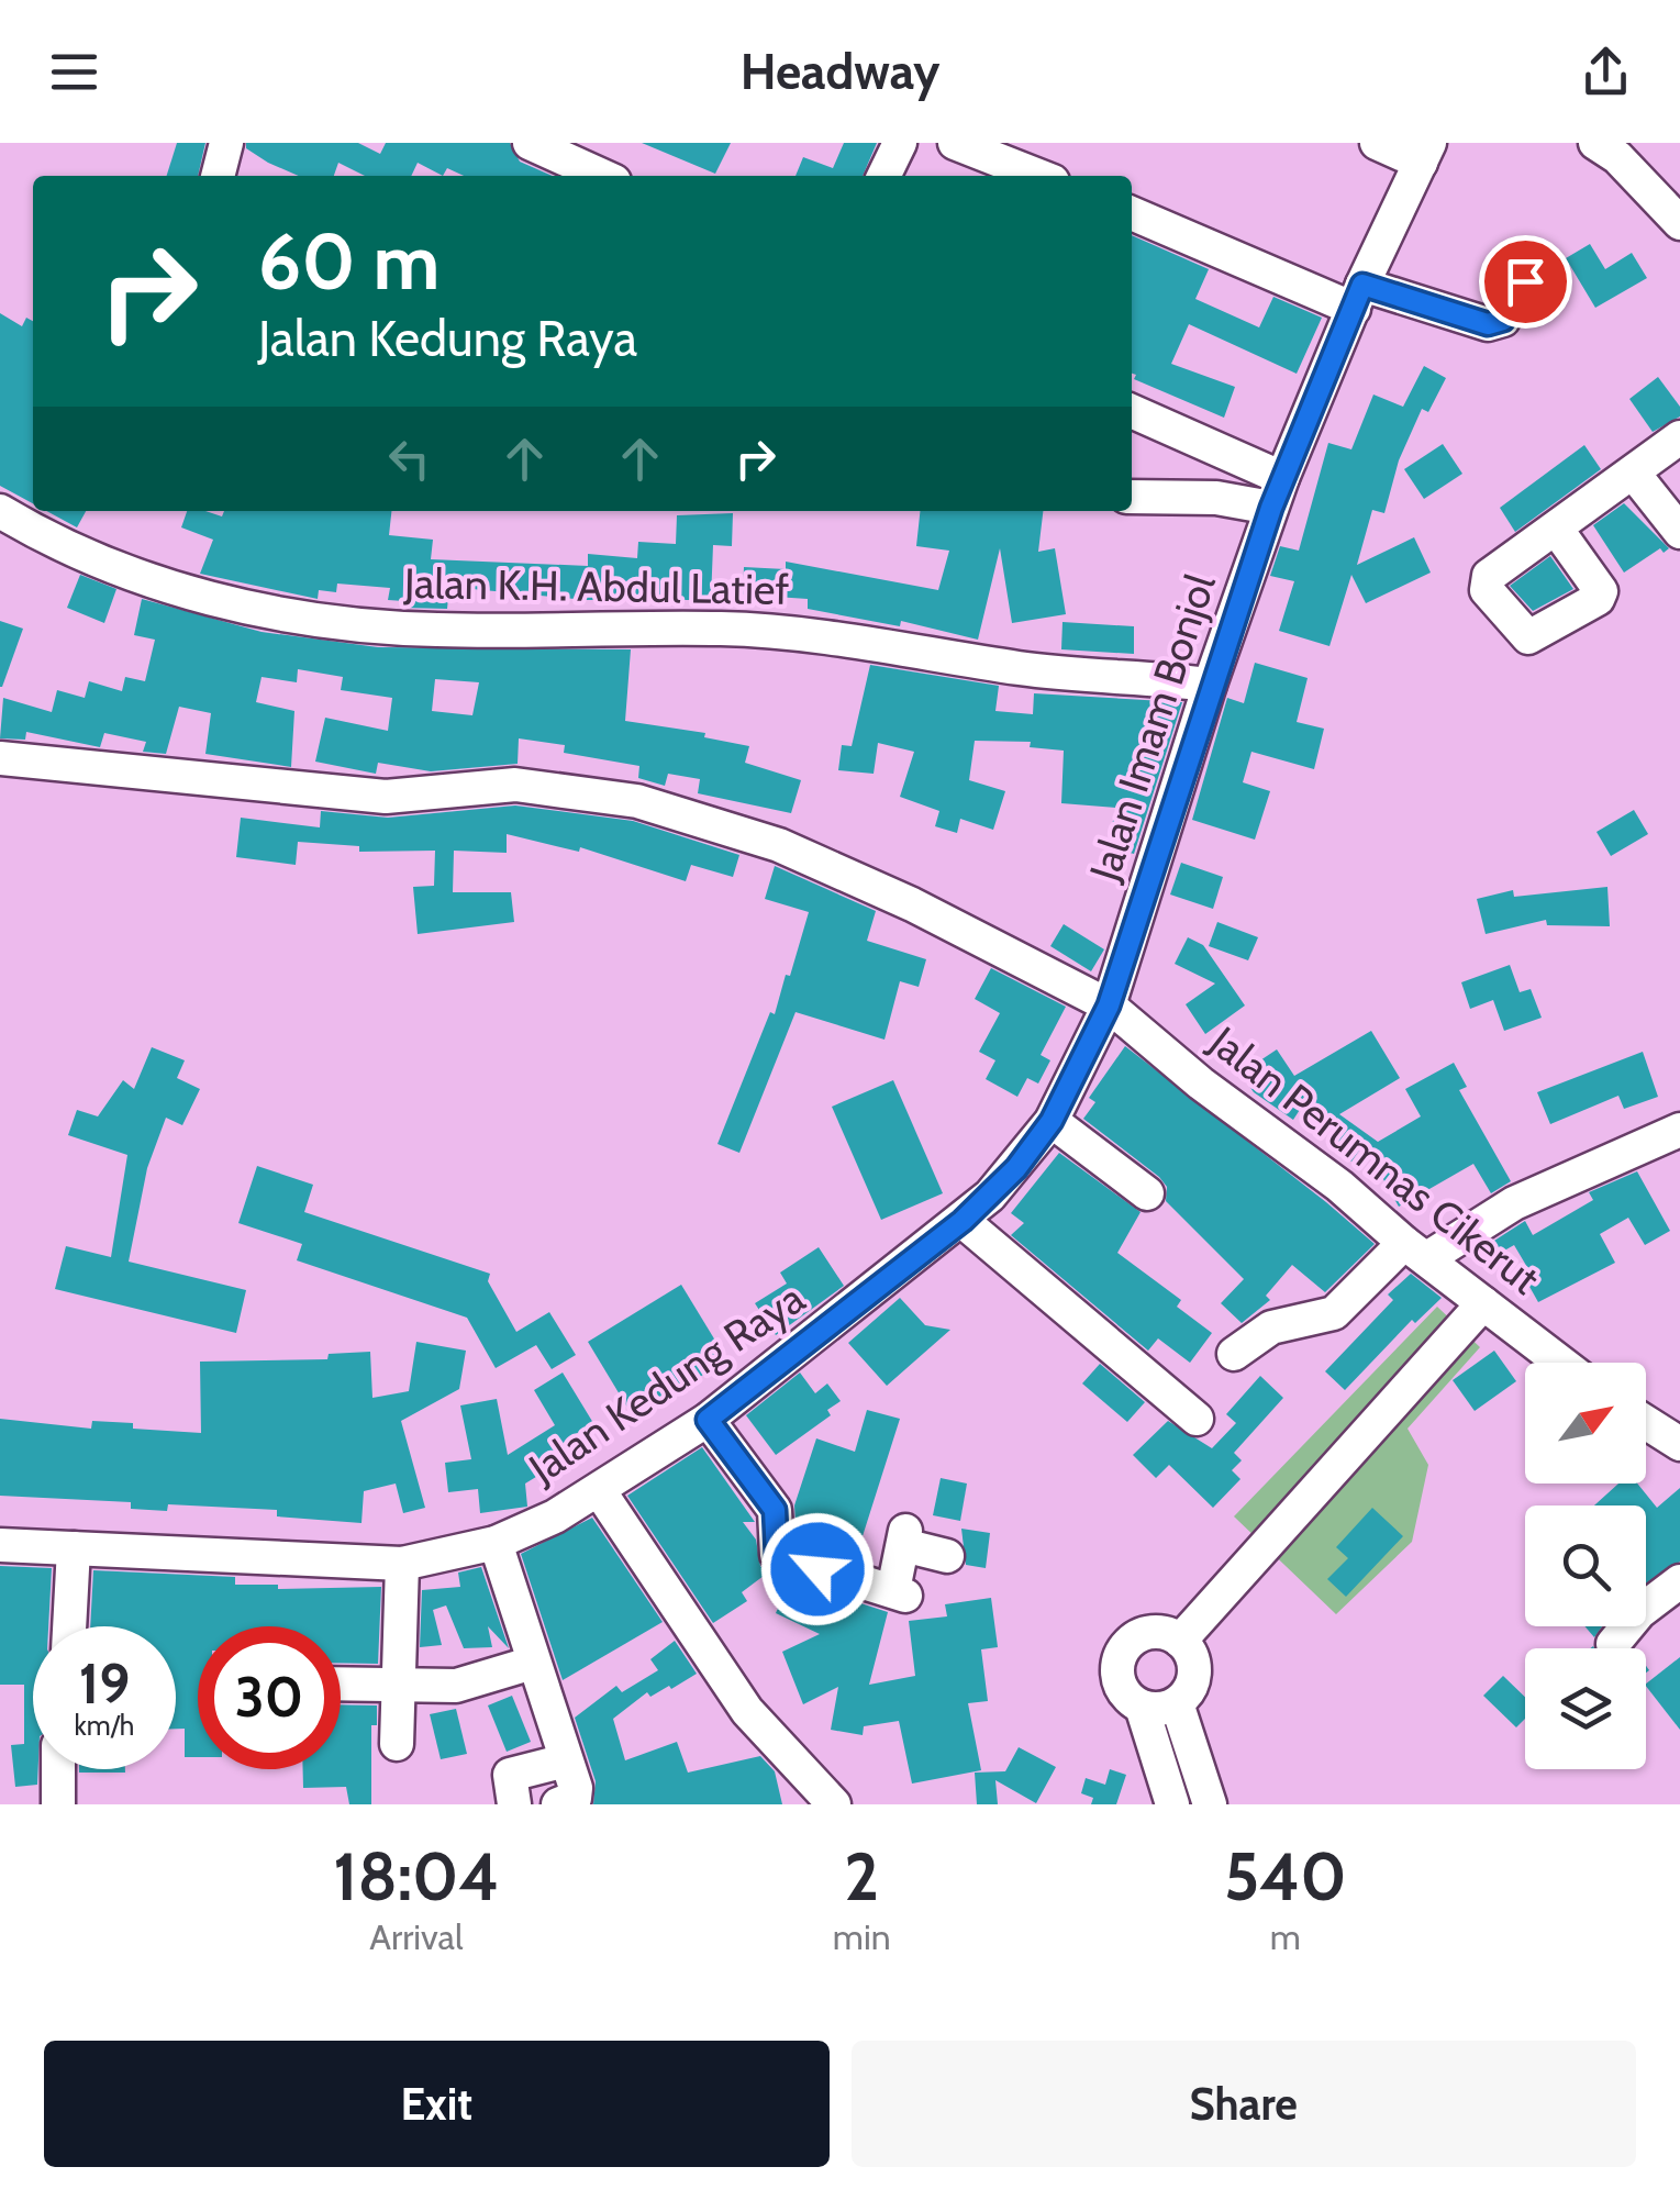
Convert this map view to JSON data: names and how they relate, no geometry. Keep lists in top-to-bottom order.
{
  "streets": {
    "street": [
      "Jalan K.H. Abdul Latief",
      "Jalan Imam Bonjol",
      "Jalan Perumnas Cikerut",
      "Jalan Kedung Raya"
    ]
  },
  "crossings": [
    ["Jalan K.H. Abdul Latief", "Jalan Imam Bonjol"],
    ["Jalan Imam Bonjol", "Jalan Perumnas Cikerut"],
    ["Jalan Imam Bonjol", "Jalan Kedung Raya"],
    ["Jalan Perumnas Cikerut", "Jalan Kedung Raya"]
  ],
  "north": "top right",
  "page": {
    "header": "Headway",
    "turn": ["60 m", "Jalan Kedung Raya"],
    "speed": "19 km/h",
    "limit": "30",
    "eta": [
      "18:04",
      "Arrival",
      "2",
      "min",
      "540",
      "m"
    ],
    "buttons": ["Exit", "Share"]
  }
}
